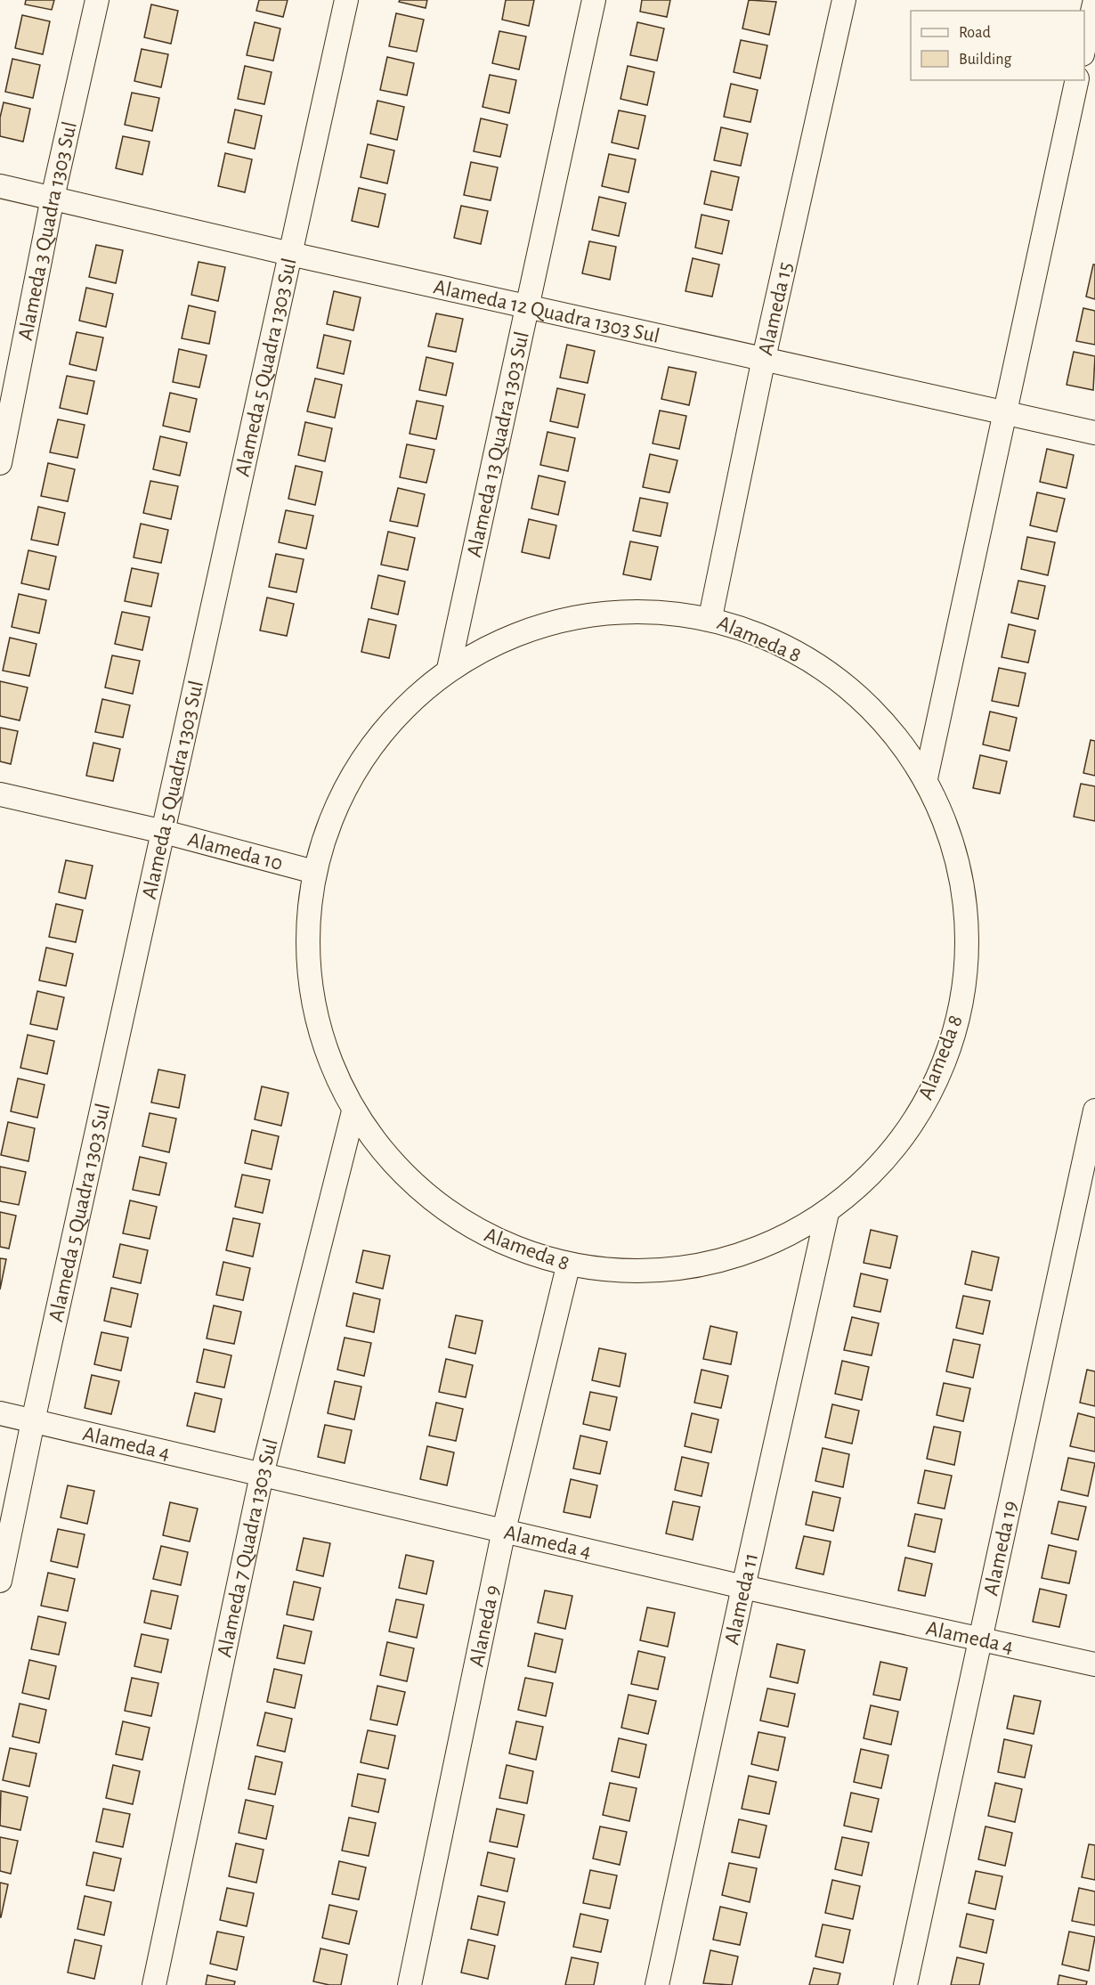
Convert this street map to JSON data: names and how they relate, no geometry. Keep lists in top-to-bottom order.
{
  "streets": {
    "street": [
      "Alameda 3 Quadra 1303 Sul",
      "Alameda 15",
      "Alameda 12 Quadra 1303 Sul",
      "Alameda 5 Quadra 1303 Sul",
      "Alameda 13 Quadra 1303 Sul",
      "Alameda 8",
      "Alameda 10",
      "Alameda 4",
      "Alameda 7 Quadra 1303 Sul",
      "Alameda 19",
      "Alameda 11",
      "Alaneda 9"
    ]
  },
  "crossings": [
    ["Alameda 3 Quadra 1303 Sul", "Alameda 12 Quadra 1303 Sul"],
    ["Alameda 15", "Alameda 12 Quadra 1303 Sul"],
    ["Alameda 15", "Alameda 8"],
    ["Alameda 12 Quadra 1303 Sul", "Alameda 5 Quadra 1303 Sul"],
    ["Alameda 12 Quadra 1303 Sul", "Alameda 13 Quadra 1303 Sul"],
    ["Alameda 5 Quadra 1303 Sul", "Alameda 10"],
    ["Alameda 5 Quadra 1303 Sul", "Alameda 4"],
    ["Alameda 13 Quadra 1303 Sul", "Alameda 8"],
    ["Alameda 8", "Alameda 10"],
    ["Alameda 8", "Alameda 7 Quadra 1303 Sul"],
    ["Alameda 8", "Alameda 11"],
    ["Alameda 8", "Alaneda 9"],
    ["Alameda 4", "Alameda 7 Quadra 1303 Sul"],
    ["Alameda 4", "Alameda 19"],
    ["Alameda 4", "Alameda 11"],
    ["Alameda 4", "Alaneda 9"]
  ],
  "legend": ["Road", "Building"]
}
